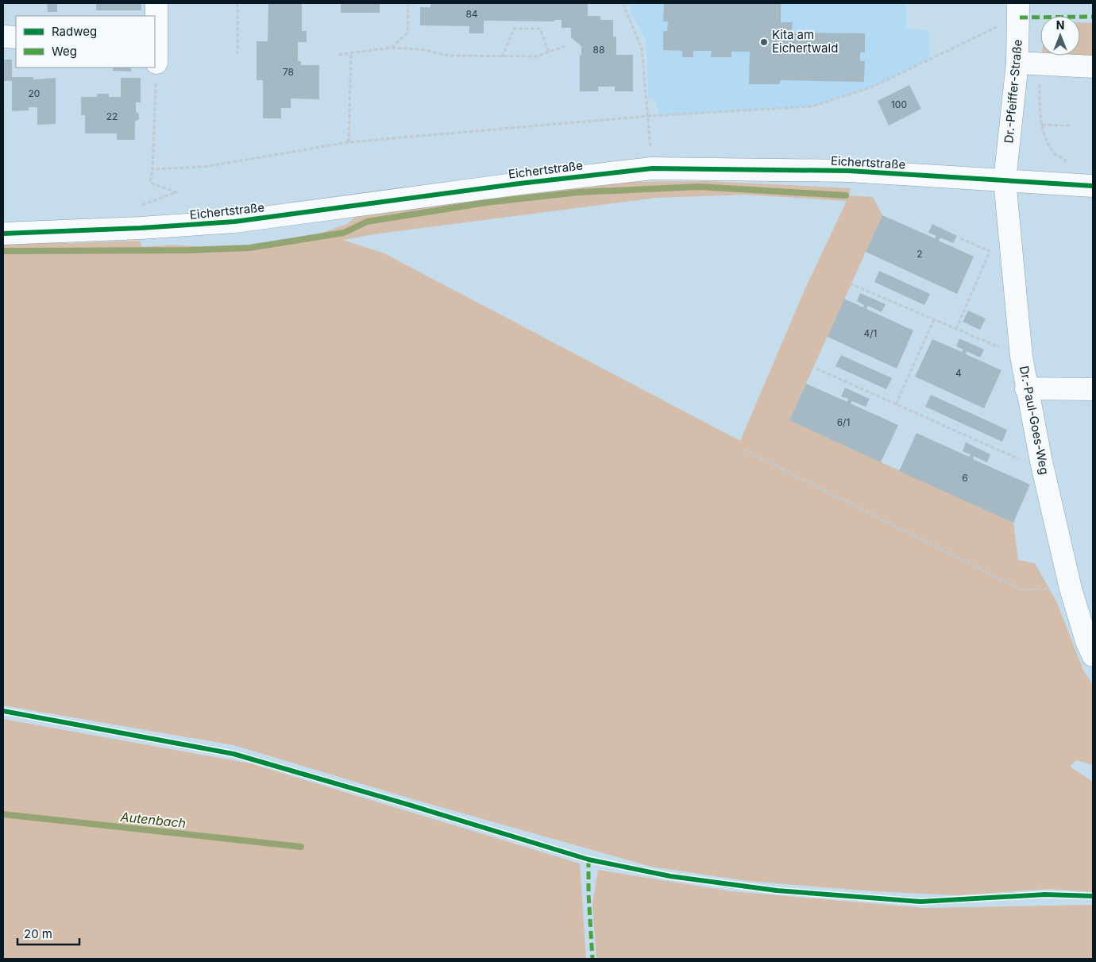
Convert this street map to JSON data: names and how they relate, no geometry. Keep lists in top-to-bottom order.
{
  "streets": {
    "street": ["Dr.-Pfeiffer-Straße", "Eichertstraße", "Dr.-Paul-Goes-Weg"]
  },
  "crossings": [
    ["Dr.-Pfeiffer-Straße", "Eichertstraße"],
    ["Dr.-Pfeiffer-Straße", "Dr.-Paul-Goes-Weg"],
    ["Eichertstraße", "Dr.-Paul-Goes-Weg"]
  ],
  "water": ["Autenbach"],
  "places": ["Kita am Eichertwald"],
  "house_numbers": [
    "84",
    "88",
    "78",
    "20",
    "100",
    "22",
    "2",
    "4/1",
    "4",
    "6/1",
    "6"
  ],
  "legend": ["Radweg", "Weg"],
  "scale_bar": "20 m",
  "north": "top"
}
